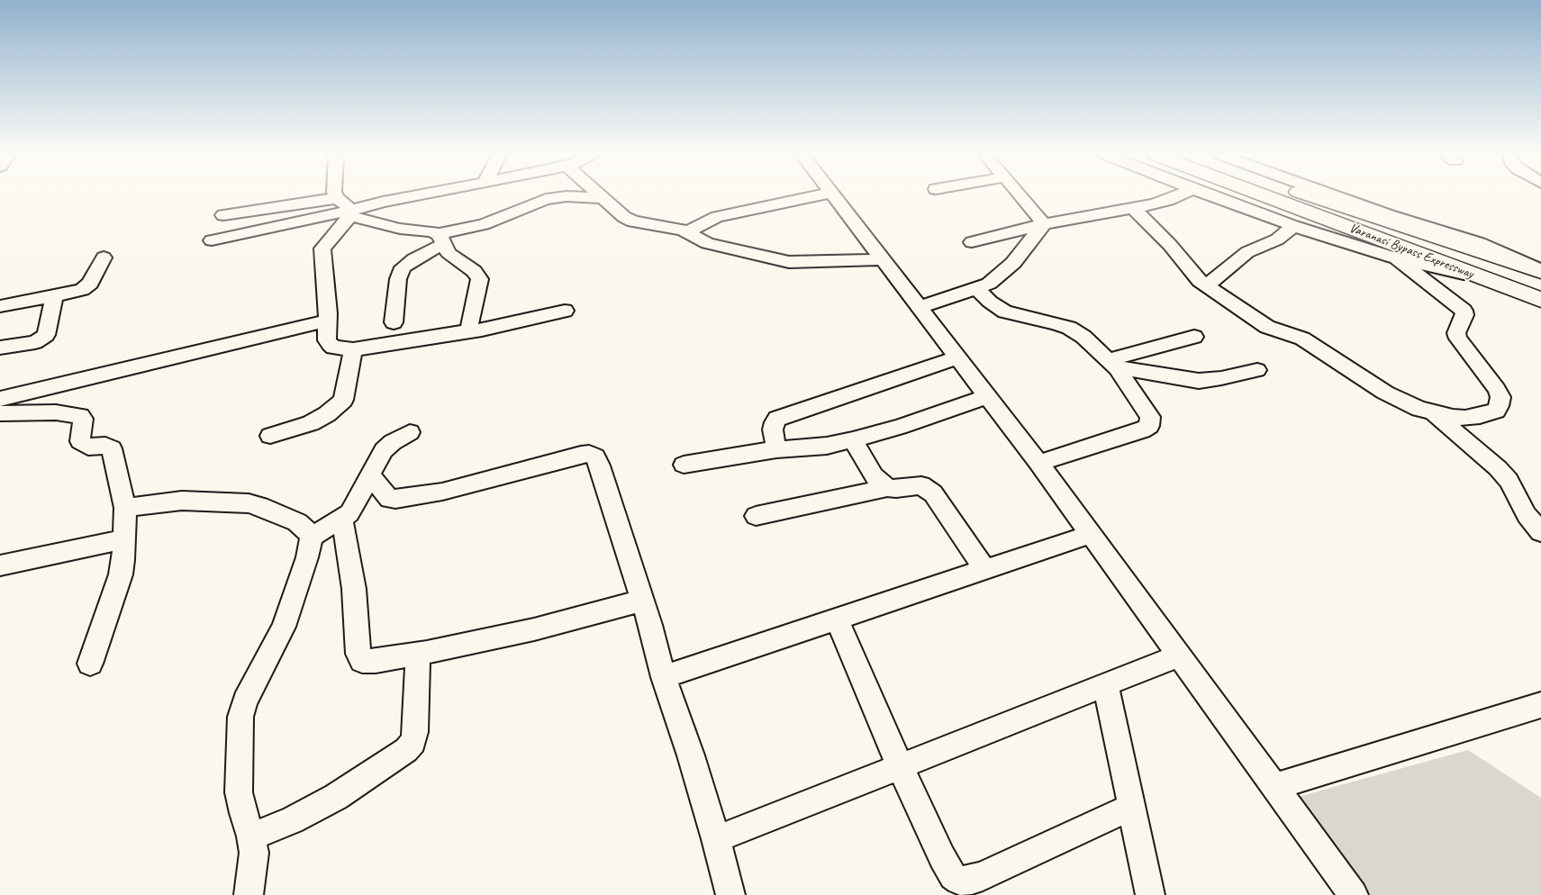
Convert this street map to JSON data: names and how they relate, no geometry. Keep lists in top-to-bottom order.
{
  "streets": {
    "highway": ["Varanasi Bypass Expressway"]
  }
}
